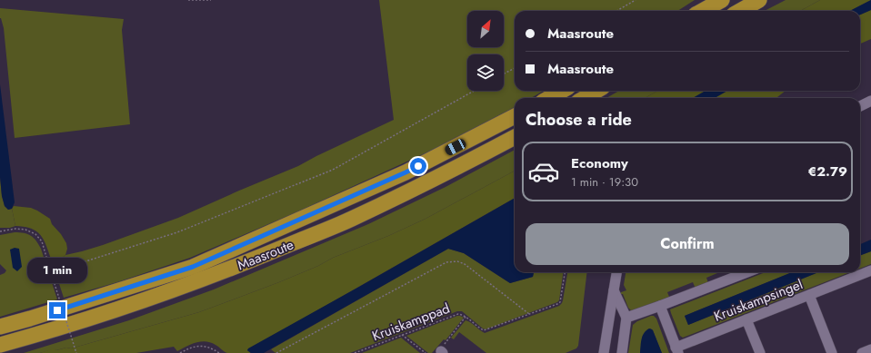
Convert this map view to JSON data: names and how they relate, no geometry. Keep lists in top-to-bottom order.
{
  "streets": {
    "highway": ["Maasroute"],
    "street": ["Kruiskampsingel"],
    "path": ["Kruiskamppad"]
  },
  "north": "top right",
  "page": {
    "banner": ["Maasroute", "Maasroute"],
    "heading": "Choose a ride",
    "list": [
      {
        "name": "Economy",
        "note": "1 min · 19:30",
        "value": "€2.79"
      }
    ],
    "buttons": "Confirm",
    "bubble": "1 min"
  }
}
